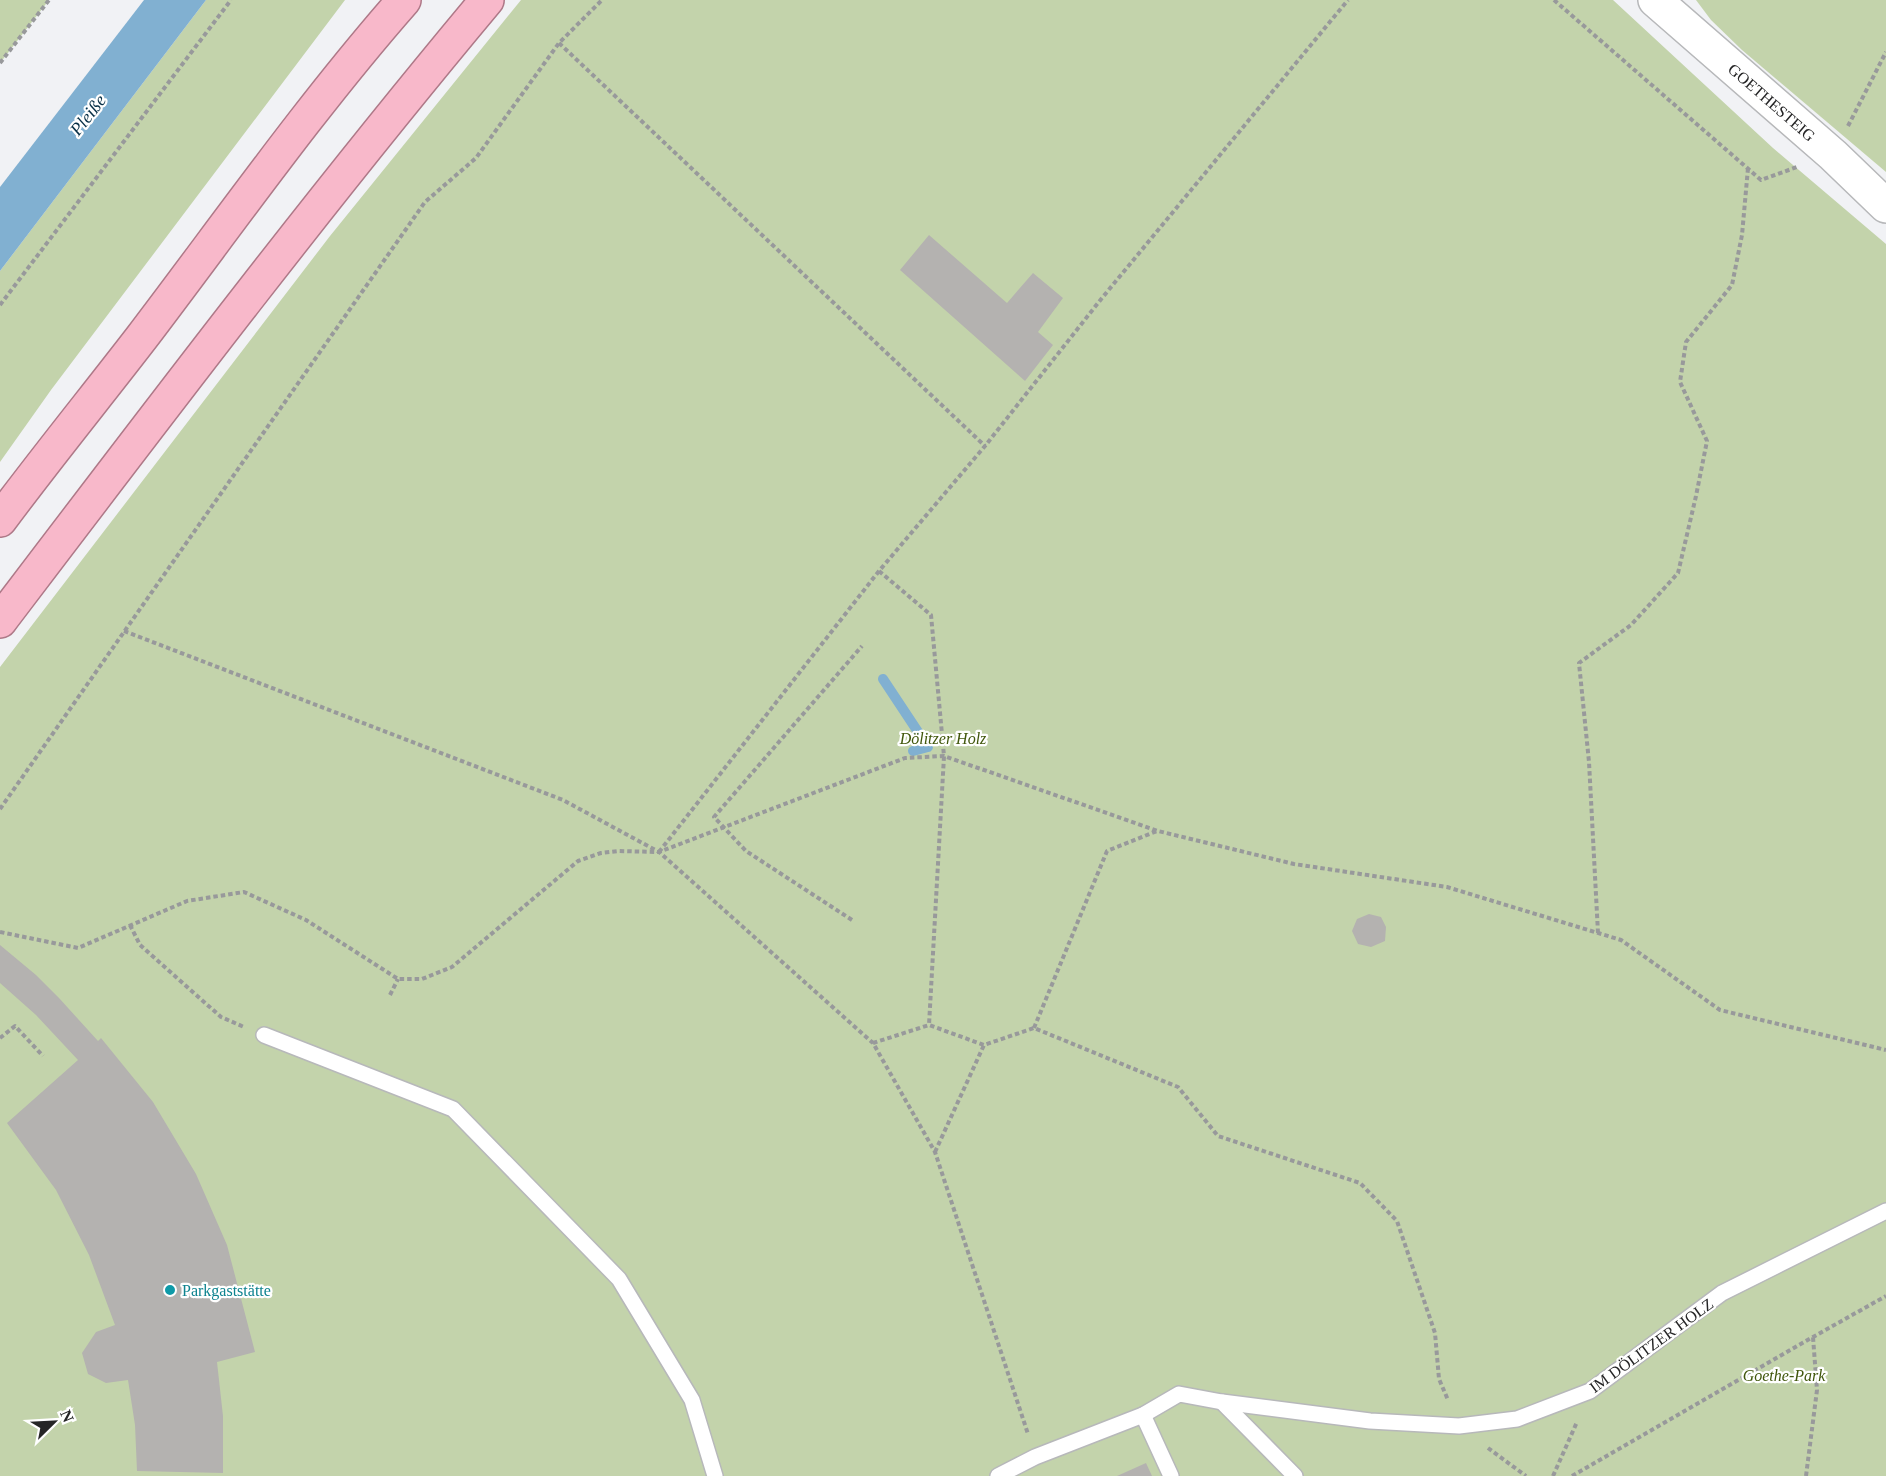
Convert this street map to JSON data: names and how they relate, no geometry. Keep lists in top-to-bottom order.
{
  "streets": {
    "main road": ["GOETHESTEIG"],
    "lane": ["IM DÖLITZER HOLZ"]
  },
  "water": ["Pleiße"],
  "parks": ["Dölitzer Holz", "Goethe-Park"],
  "places": ["Parkgaststätte"],
  "north": "top right"
}
